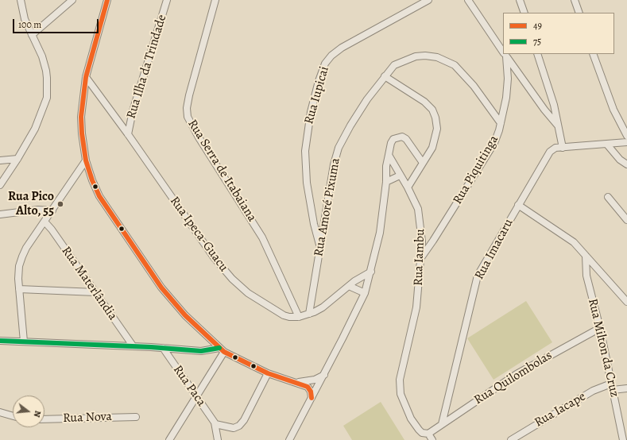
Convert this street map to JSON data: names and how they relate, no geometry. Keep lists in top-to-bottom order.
{
  "streets": {
    "street": [
      "Rua Ilha da Trindade",
      "Rua Iupicai",
      "Rua Piquitinga",
      "Rua Serra de Itabaiana",
      "Rua Amoré Pixuma",
      "Rua Ipeca-Guacu",
      "Rua Imacaru",
      "Rua Iambu",
      "Rua Materlândia",
      "Rua Milton da Cruz",
      "Rua Quilombolas",
      "Rua Paca",
      "Rua Iacape",
      "Rua Nova"
    ]
  },
  "crossings": [
    ["Rua Ilha da Trindade", "Rua Ipeca-Guacu"],
    ["Rua Iupicai", "Rua Amoré Pixuma"],
    ["Rua Piquitinga", "Rua Amoré Pixuma"],
    ["Rua Piquitinga", "Rua Iambu"],
    ["Rua Serra de Itabaiana", "Rua Ipeca-Guacu"],
    ["Rua Amoré Pixuma", "Rua Ipeca-Guacu"],
    ["Rua Imacaru", "Rua Quilombolas"],
    ["Rua Iambu", "Rua Quilombolas"],
    ["Rua Milton da Cruz", "Rua Quilombolas"],
    ["Rua Milton da Cruz", "Rua Iacape"]
  ],
  "places": ["Rua Pico Alto, 55"],
  "lines": ["transit line 49", "transit line 75"],
  "legend": ["49", "75"],
  "scale_bar": "100 m",
  "north": "right"
}
